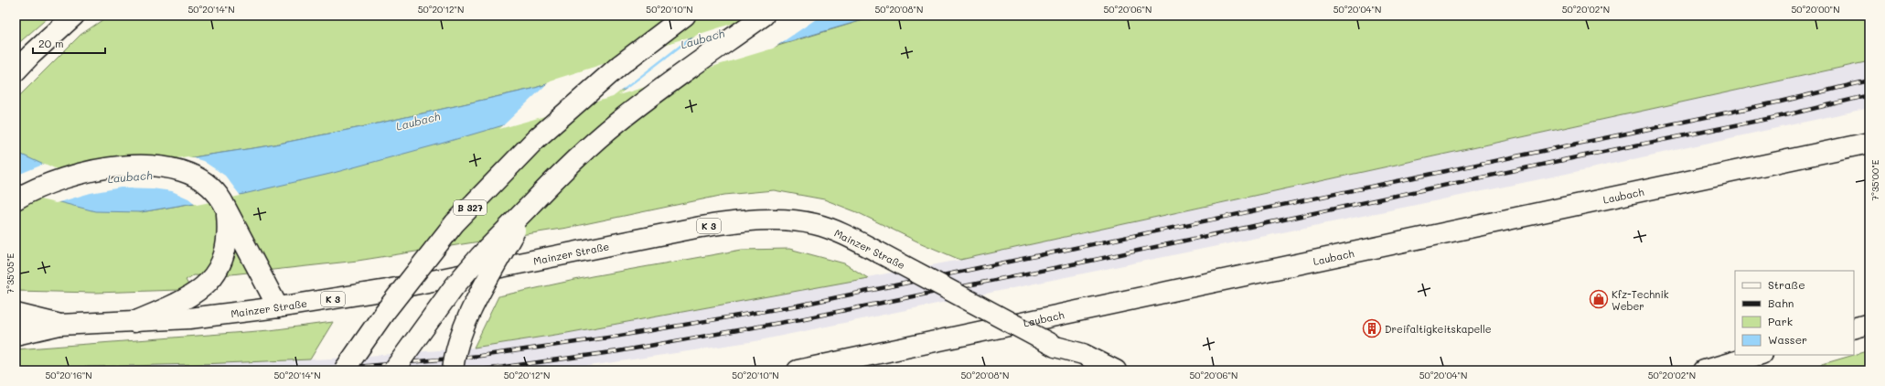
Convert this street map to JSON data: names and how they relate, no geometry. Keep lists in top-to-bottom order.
{
  "streets": {
    "main road": [
      "Laubach",
      "B 327",
      "K 3",
      "Mainzer Straße"
    ]
  },
  "water": ["Laubach"],
  "places": {
    "shop": ["Kfz-Technik Weber"],
    "building": ["Dreifaltigkeitskapelle"]
  },
  "legend": [
    "Straße",
    "Bahn",
    "Park",
    "Wasser"
  ],
  "scale_bar": "20 m",
  "coordinates": [
    "50°20'14\"N",
    "50°20'12\"N",
    "50°20'10\"N",
    "50°20'08\"N",
    "50°20'06\"N",
    "50°20'04\"N",
    "50°20'02\"N",
    "50°20'00\"N",
    "7°35'00\"E",
    "7°35'05\"E",
    "50°20'16\"N"
  ]
}
